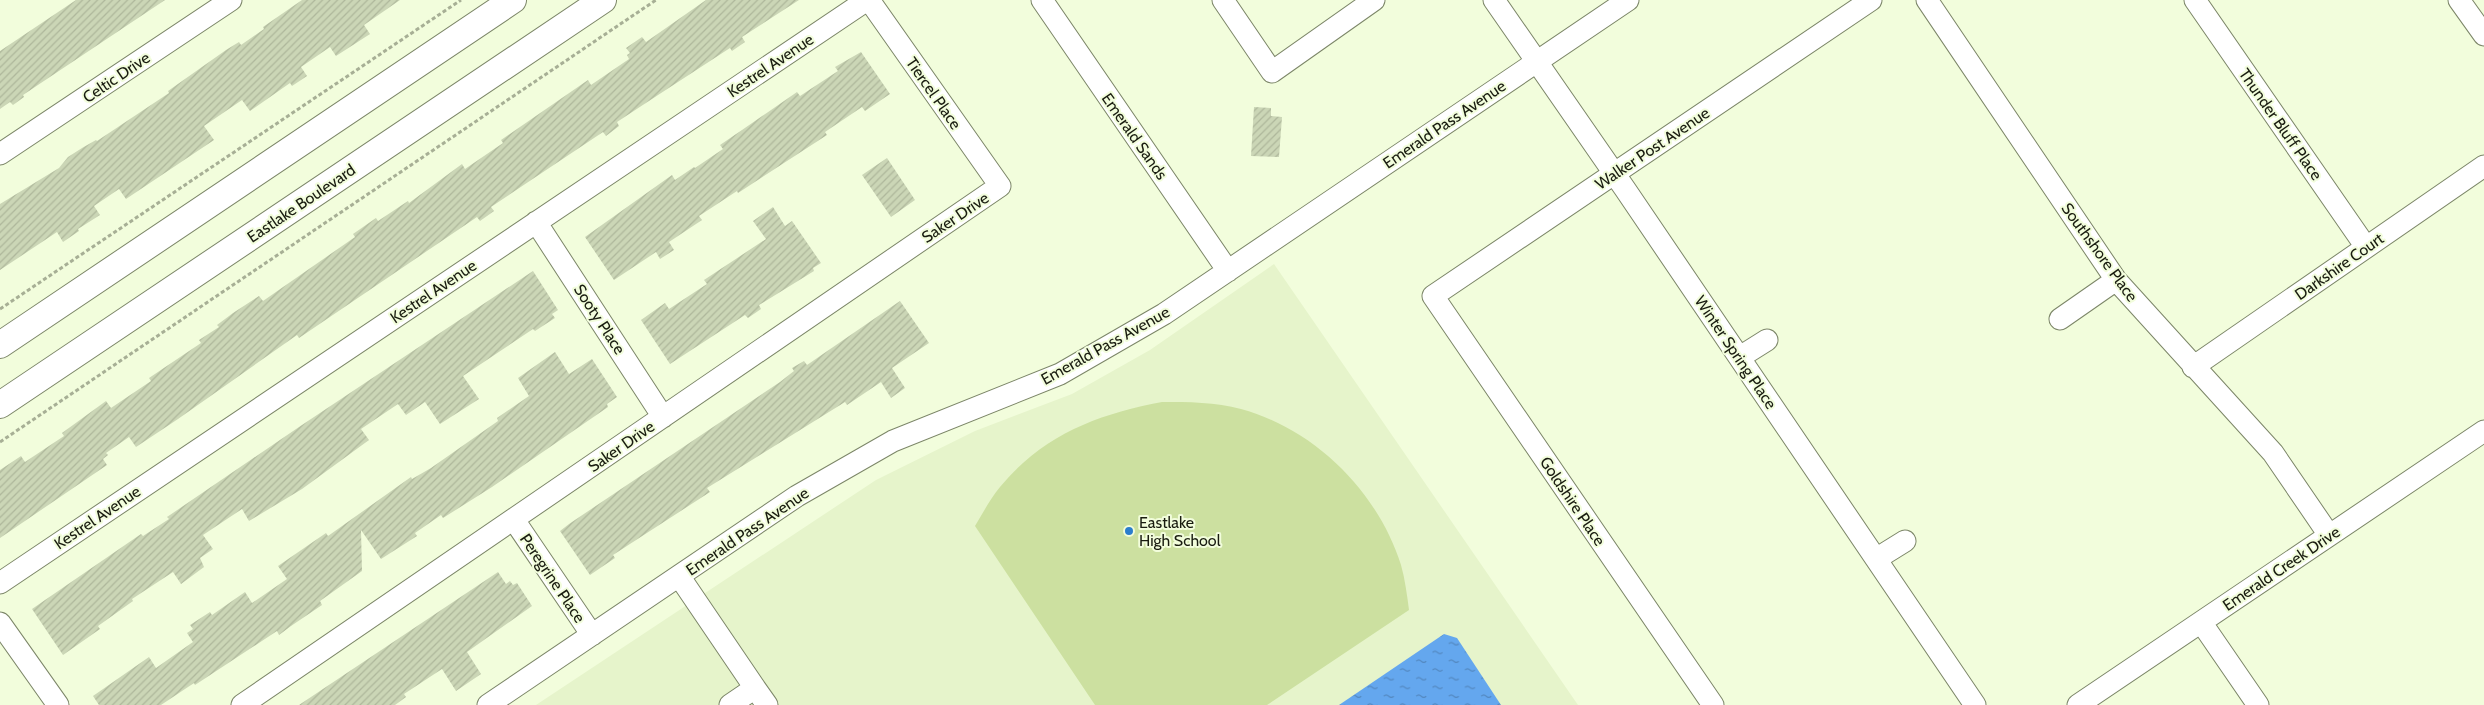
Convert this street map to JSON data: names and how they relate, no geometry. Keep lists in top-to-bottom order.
{
  "streets": {
    "main road": ["Eastlake Boulevard"],
    "street": [
      "Kestrel Avenue",
      "Celtic Drive",
      "Tiercel Place",
      "Emerald Pass Avenue",
      "Thunder Bluff Place",
      "Emerald Sands",
      "Walker Post Avenue",
      "Saker Drive",
      "Southshore Place",
      "Darkshire Court",
      "Sooty Place",
      "Winter Spring Place",
      "Goldshire Place",
      "Emerald Creek Drive",
      "Peregrine Place"
    ]
  },
  "crossings": [
    ["Kestrel Avenue", "Tiercel Place"],
    ["Kestrel Avenue", "Sooty Place"],
    ["Tiercel Place", "Saker Drive"],
    ["Emerald Pass Avenue", "Emerald Sands"],
    ["Emerald Pass Avenue", "Winter Spring Place"],
    ["Emerald Pass Avenue", "Peregrine Place"],
    ["Thunder Bluff Place", "Darkshire Court"],
    ["Walker Post Avenue", "Winter Spring Place"],
    ["Walker Post Avenue", "Goldshire Place"],
    ["Saker Drive", "Sooty Place"],
    ["Saker Drive", "Peregrine Place"],
    ["Southshore Place", "Darkshire Court"],
    ["Southshore Place", "Emerald Creek Drive"]
  ],
  "places": ["Eastlake High School"]
}
